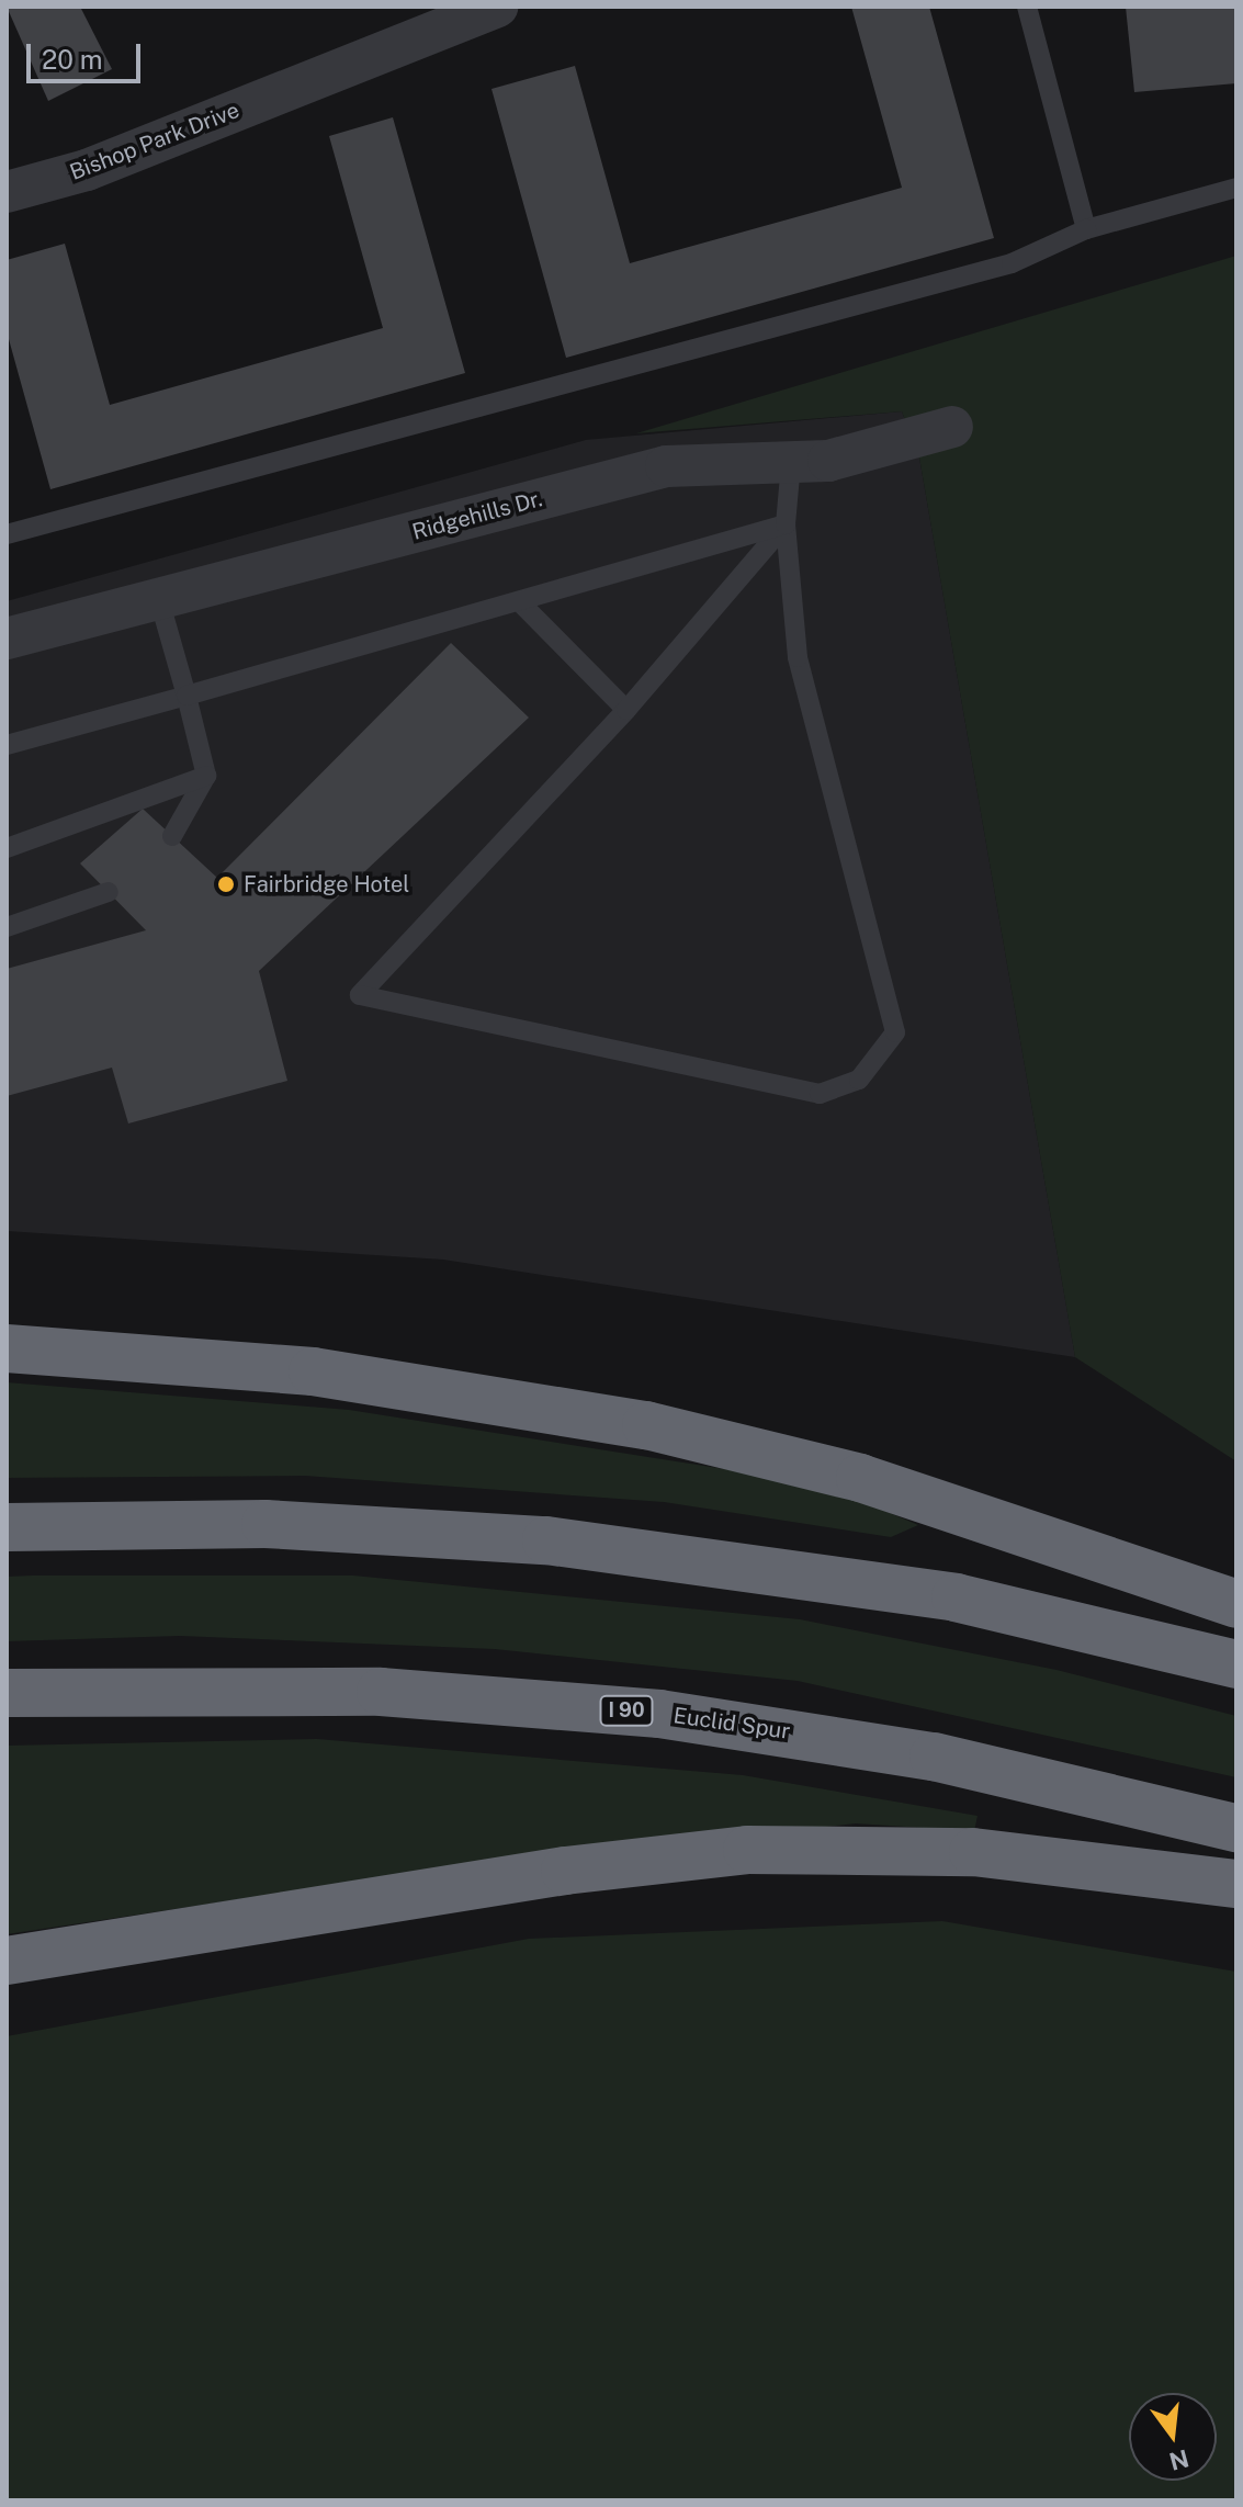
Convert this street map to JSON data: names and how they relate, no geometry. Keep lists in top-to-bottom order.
{
  "streets": {
    "highway": ["I 90", "Euclid Spur"],
    "street": ["Bishop Park Drive", "Ridgehills Dr."]
  },
  "places": ["Fairbridge Hotel"],
  "scale_bar": "20 m",
  "north": "bottom"
}
